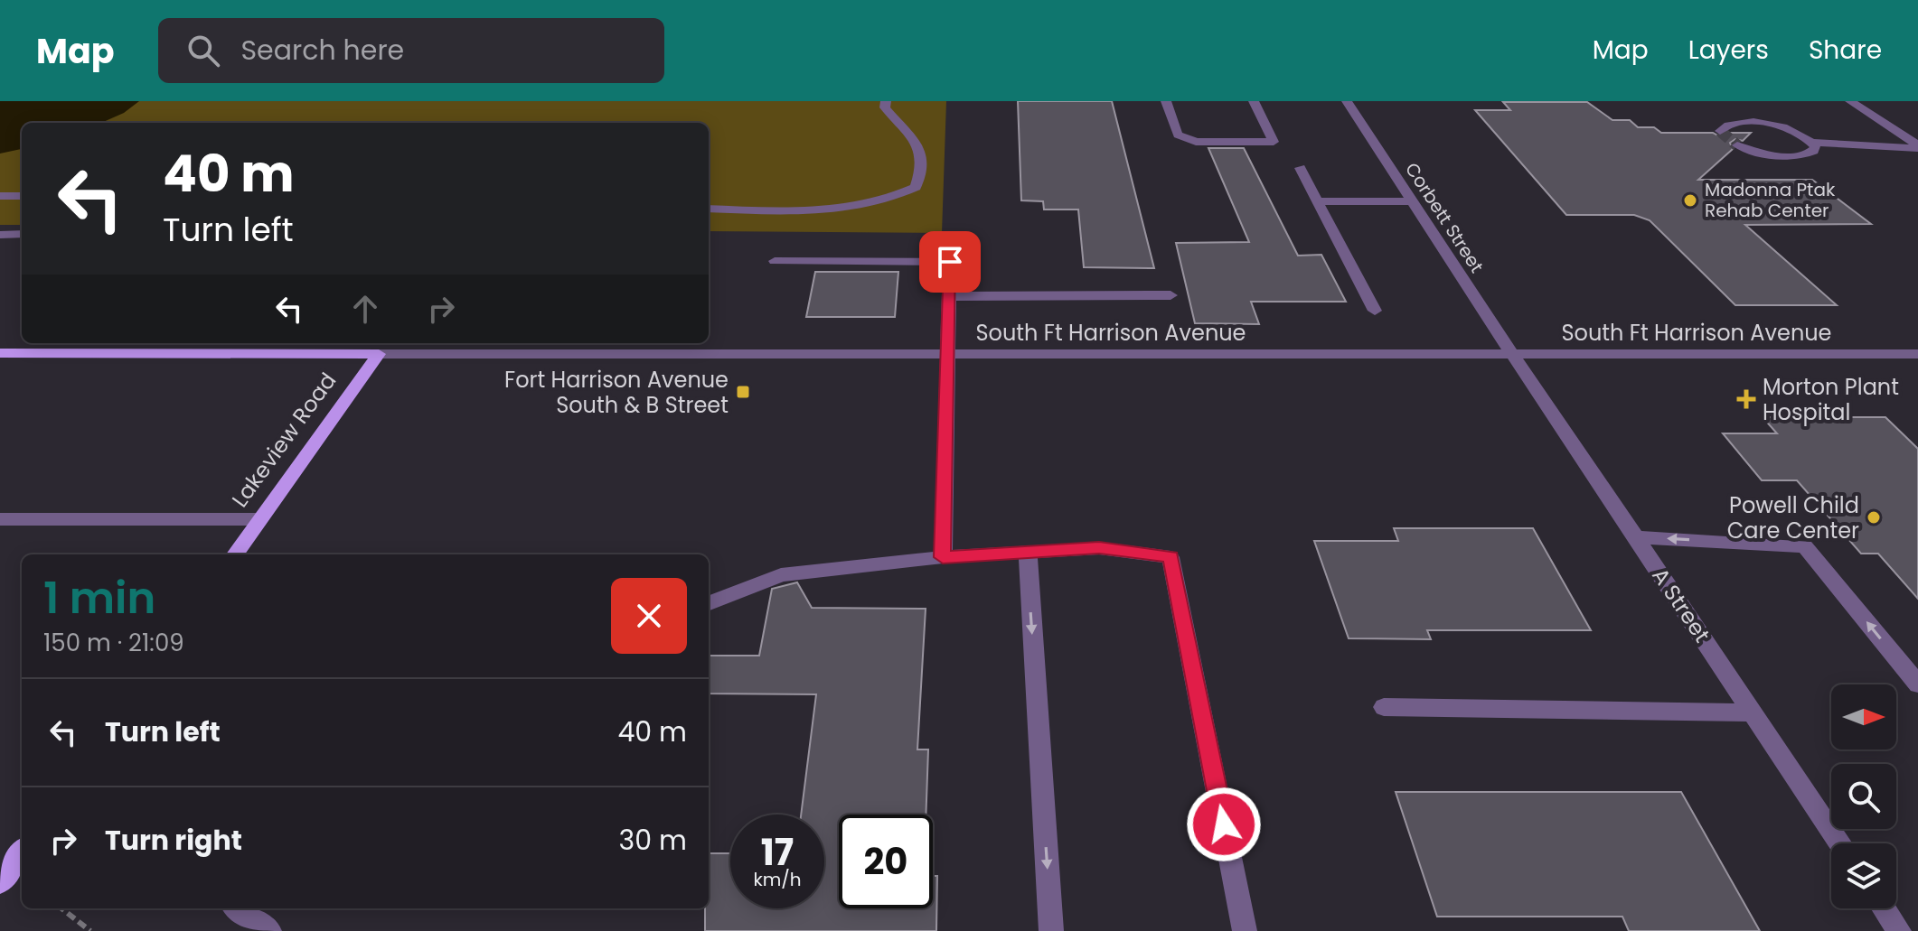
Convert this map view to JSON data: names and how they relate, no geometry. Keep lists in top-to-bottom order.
{
  "streets": {
    "main road": ["South Ft Harrison Avenue", "Lakeview Road"],
    "street": ["Corbett Street", "A Street"]
  },
  "crossings": [
    ["Corbett Street", "South Ft Harrison Avenue"],
    ["Corbett Street", "A Street"],
    ["South Ft Harrison Avenue", "Lakeview Road"],
    ["South Ft Harrison Avenue", "A Street"]
  ],
  "places": {
    "other": ["Madonna Ptak Rehab Center", "Powell Child Care Center"],
    "transit": ["Fort Harrison Avenue South & B Street"],
    "health": ["Morton Plant Hospital"]
  },
  "north": "right",
  "page": {
    "header": "Map",
    "search": "Search here",
    "nav": ["Map", "Layers", "Share"],
    "turn": ["40 m", "Turn left"],
    "heading": ["1 min", "150 m · 21:09"],
    "list": [
      {
        "name": "Turn left",
        "value": "40 m"
      },
      {
        "name": "Turn right",
        "value": "30 m"
      }
    ],
    "speed": "17 km/h",
    "limit": "20"
  }
}
